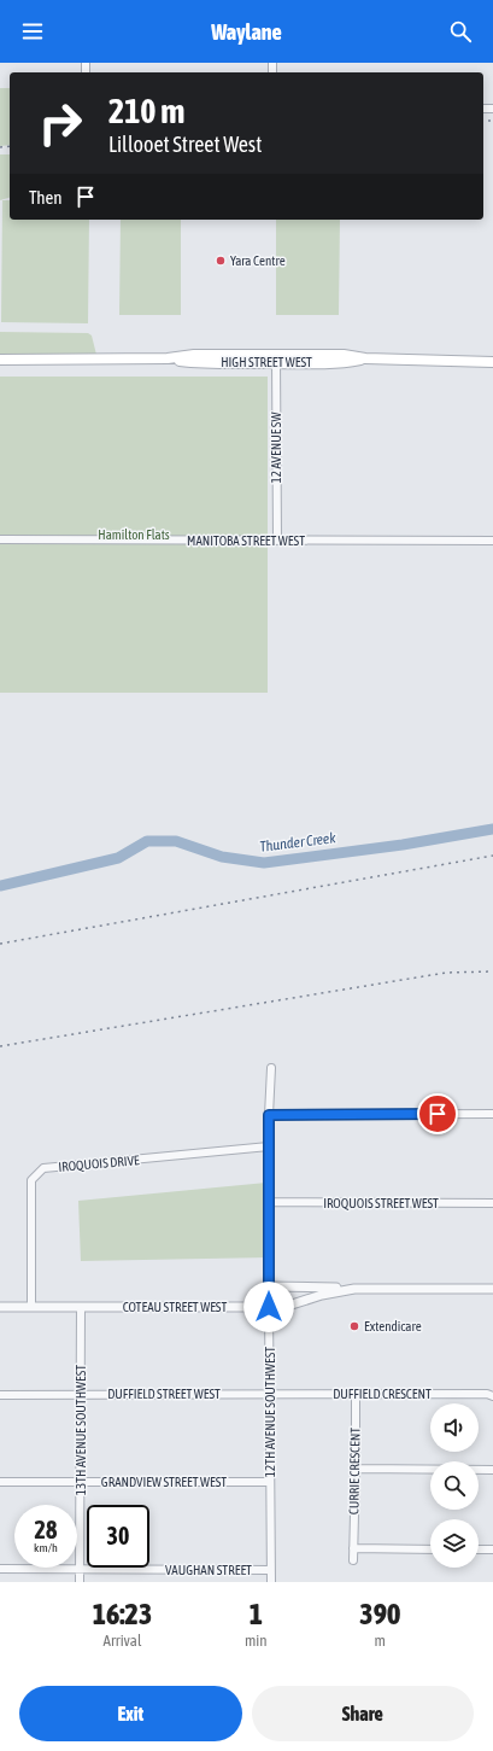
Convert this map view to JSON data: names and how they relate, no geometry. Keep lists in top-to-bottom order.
{
  "streets": {
    "main road": ["HIGH STREET WEST"],
    "street": [
      "12 AVENUE SW",
      "MANITOBA STREET WEST",
      "IROQUOIS DRIVE",
      "IROQUOIS STREET WEST",
      "COTEAU STREET WEST",
      "DUFFIELD STREET WEST",
      "DUFFIELD CRESCENT",
      "12TH AVENUE SOUTHWEST",
      "13TH AVENUE SOUTHWEST",
      "CURRIE CRESCENT",
      "GRANDVIEW STREET WEST",
      "VAUGHAN STREET"
    ]
  },
  "crossings": [
    ["HIGH STREET WEST", "12 AVENUE SW"],
    ["12 AVENUE SW", "MANITOBA STREET WEST"],
    ["IROQUOIS DRIVE", "COTEAU STREET WEST"],
    ["IROQUOIS DRIVE", "12TH AVENUE SOUTHWEST"],
    ["IROQUOIS STREET WEST", "12TH AVENUE SOUTHWEST"],
    ["COTEAU STREET WEST", "12TH AVENUE SOUTHWEST"],
    ["COTEAU STREET WEST", "13TH AVENUE SOUTHWEST"],
    ["DUFFIELD STREET WEST", "DUFFIELD CRESCENT"],
    ["DUFFIELD STREET WEST", "12TH AVENUE SOUTHWEST"],
    ["DUFFIELD STREET WEST", "13TH AVENUE SOUTHWEST"],
    ["DUFFIELD CRESCENT", "12TH AVENUE SOUTHWEST"],
    ["DUFFIELD CRESCENT", "CURRIE CRESCENT"],
    ["12TH AVENUE SOUTHWEST", "GRANDVIEW STREET WEST"],
    ["12TH AVENUE SOUTHWEST", "VAUGHAN STREET"],
    ["13TH AVENUE SOUTHWEST", "GRANDVIEW STREET WEST"],
    ["13TH AVENUE SOUTHWEST", "VAUGHAN STREET"]
  ],
  "water": ["Thunder Creek"],
  "parks": ["Hamilton Flats"],
  "places": ["Yara Centre", "Extendicare"],
  "page": {
    "header": "Waylane",
    "turn": ["210 m", "Lillooet Street West"],
    "then": "Then",
    "speed": "28 km/h",
    "limit": "30",
    "eta": [
      "16:23",
      "Arrival",
      "1",
      "min",
      "390",
      "m"
    ],
    "buttons": ["Exit", "Share"]
  }
}
